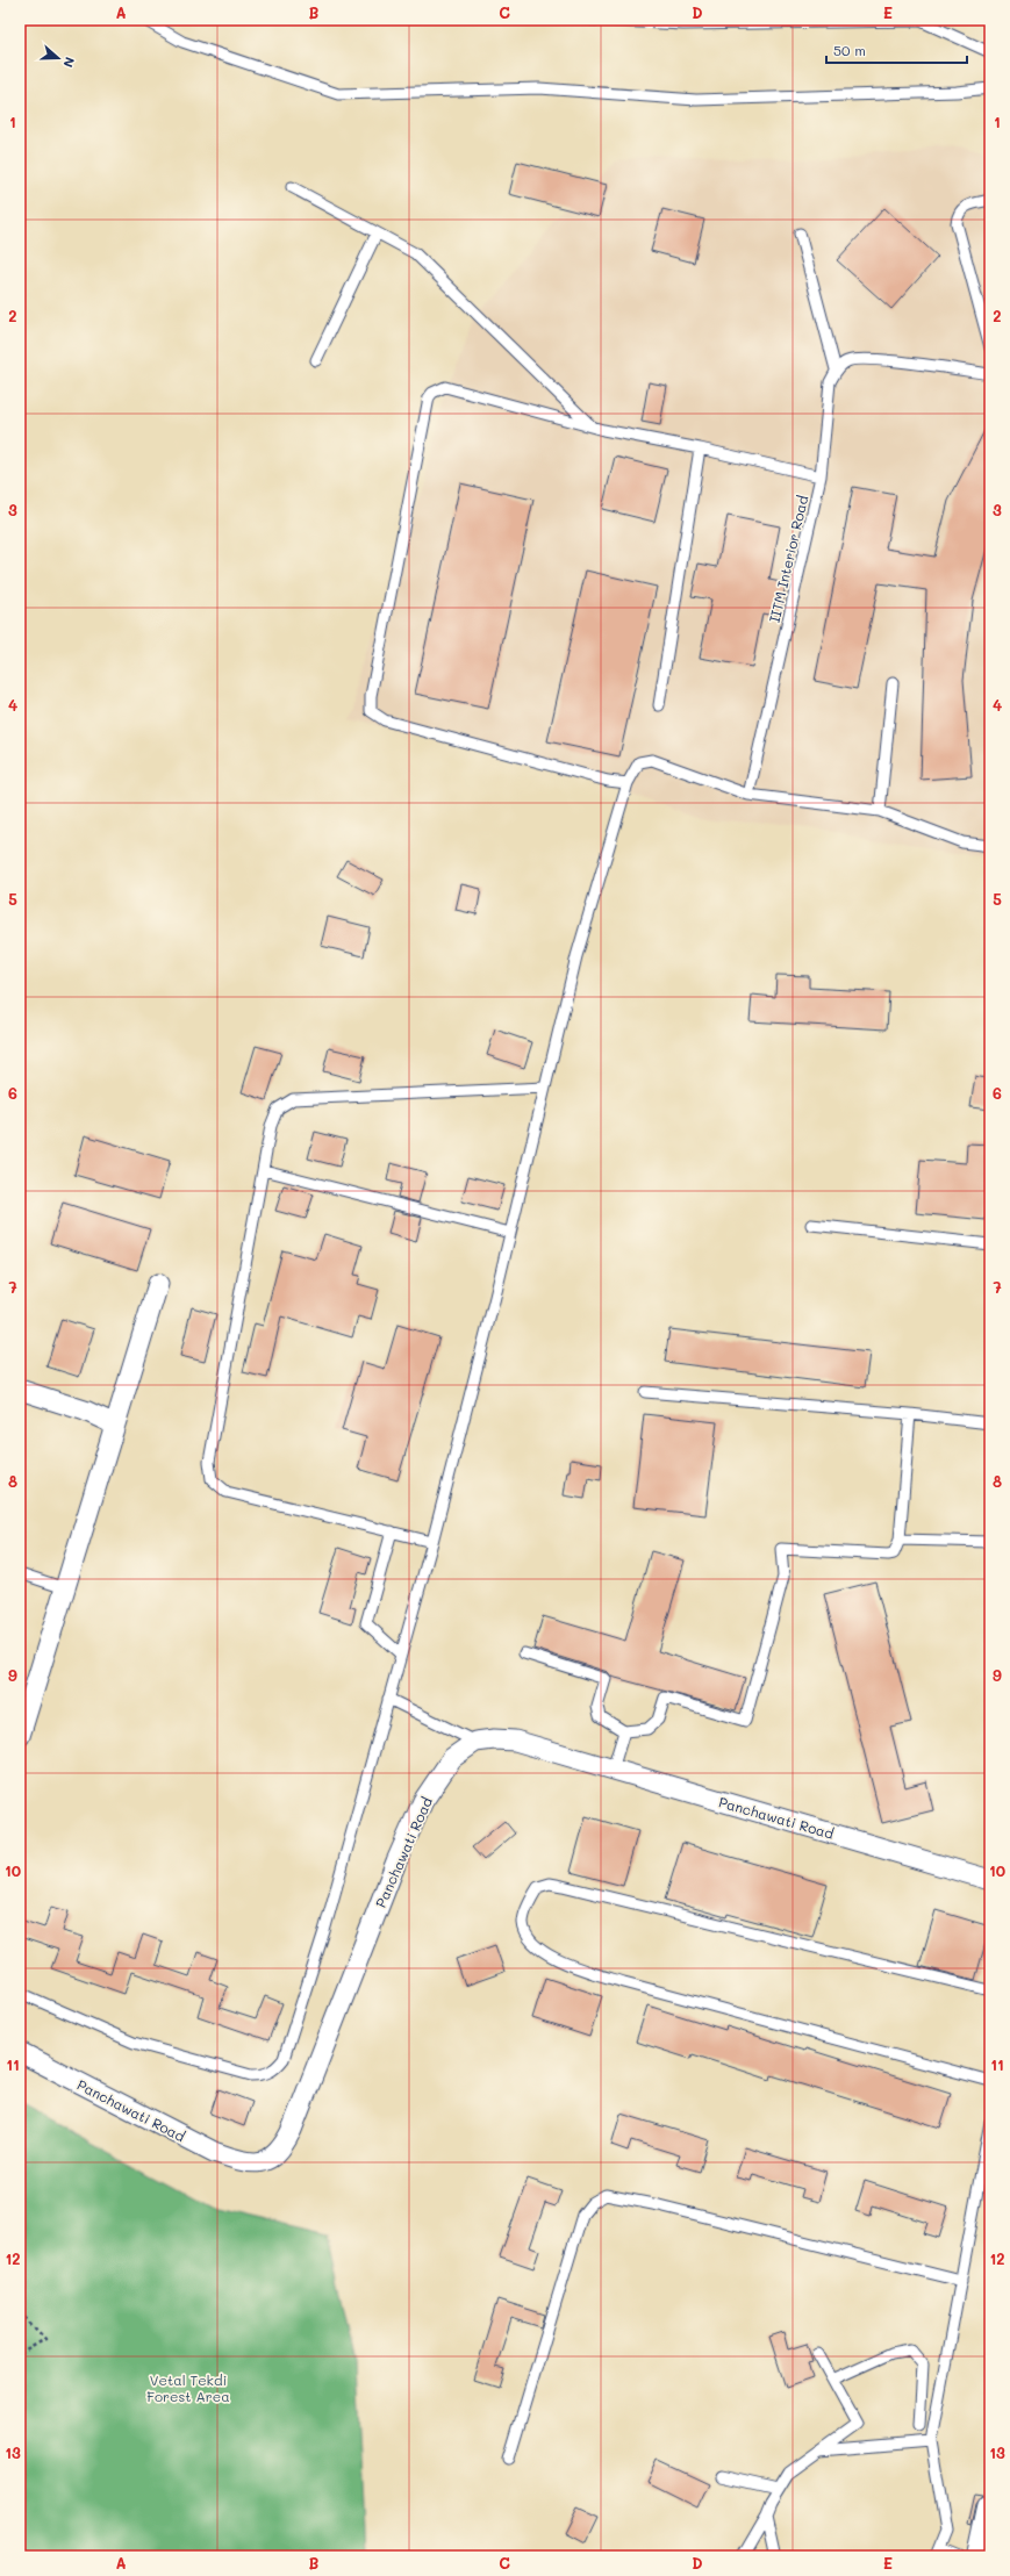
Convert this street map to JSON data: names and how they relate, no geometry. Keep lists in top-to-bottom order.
{
  "streets": {
    "street": ["Panchawati Road"],
    "lane": ["IITM Interior Road"]
  },
  "parks": ["Vetal Tekdi Forest Area"],
  "scale_bar": "50 m",
  "north": "right",
  "grid": {
    "columns": [
      "A",
      "B",
      "C",
      "D",
      "E"
    ],
    "rows": [
      "1",
      "2",
      "3",
      "4",
      "5",
      "6",
      "7",
      "8",
      "9",
      "10",
      "11",
      "12",
      "13"
    ]
  }
}
